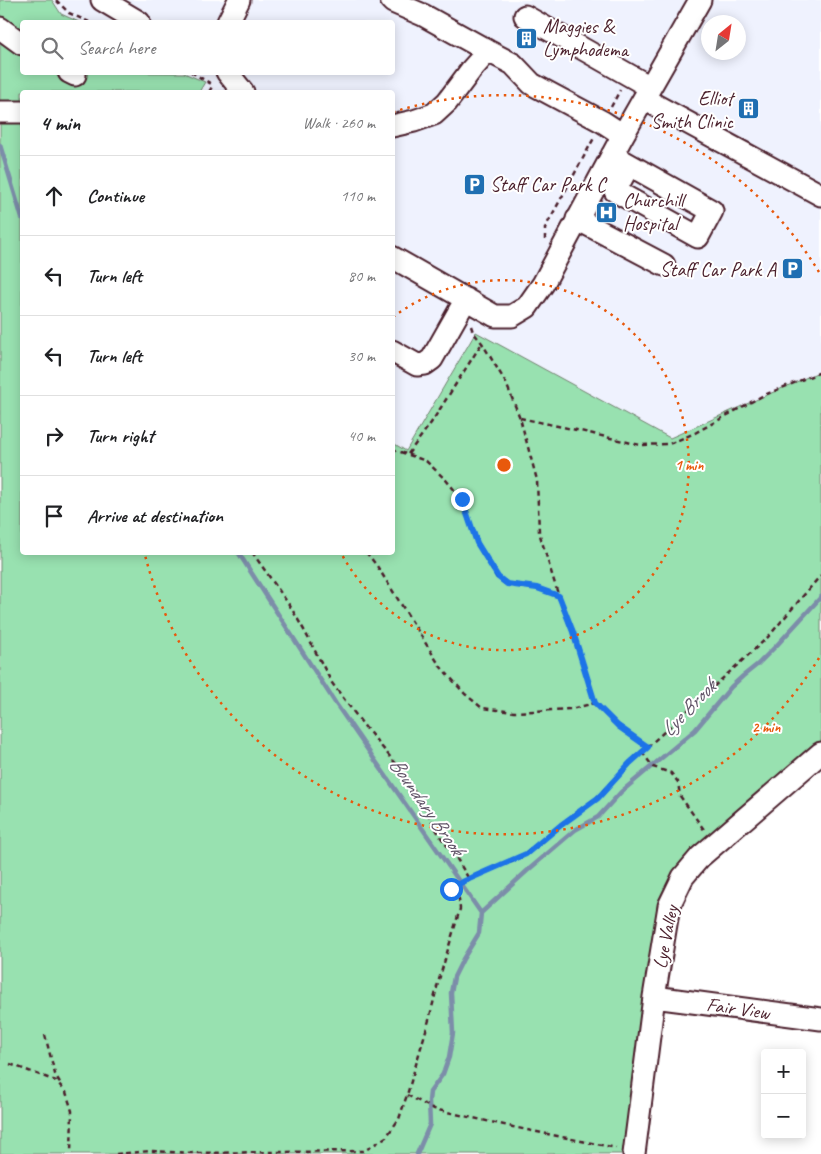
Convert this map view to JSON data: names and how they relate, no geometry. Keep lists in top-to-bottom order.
{
  "streets": {
    "street": ["Lye Valley", "Fair View"]
  },
  "crossings": [
    ["Lye Valley", "Fair View"]
  ],
  "water": ["Lye Brook", "Boundary Brook"],
  "places": {
    "building": ["Maggies & Lymphodema", "Elliot Smith Clinic"],
    "parking": ["Staff Car Park C", "Staff Car Park A"],
    "hospital": ["Churchill Hospital"]
  },
  "north": "top right",
  "page": {
    "search": "Search here",
    "heading": ["4 min", "Walk · 260 m"],
    "list": [
      ["Continue", "110 m"],
      ["Turn left", "80 m"],
      ["Turn left", "30 m"],
      ["Turn right", "40 m"],
      "Arrive at destination"
    ],
    "map_buttons": ["+", "−"]
  },
  "rings": ["1 min", "2 min"]
}
